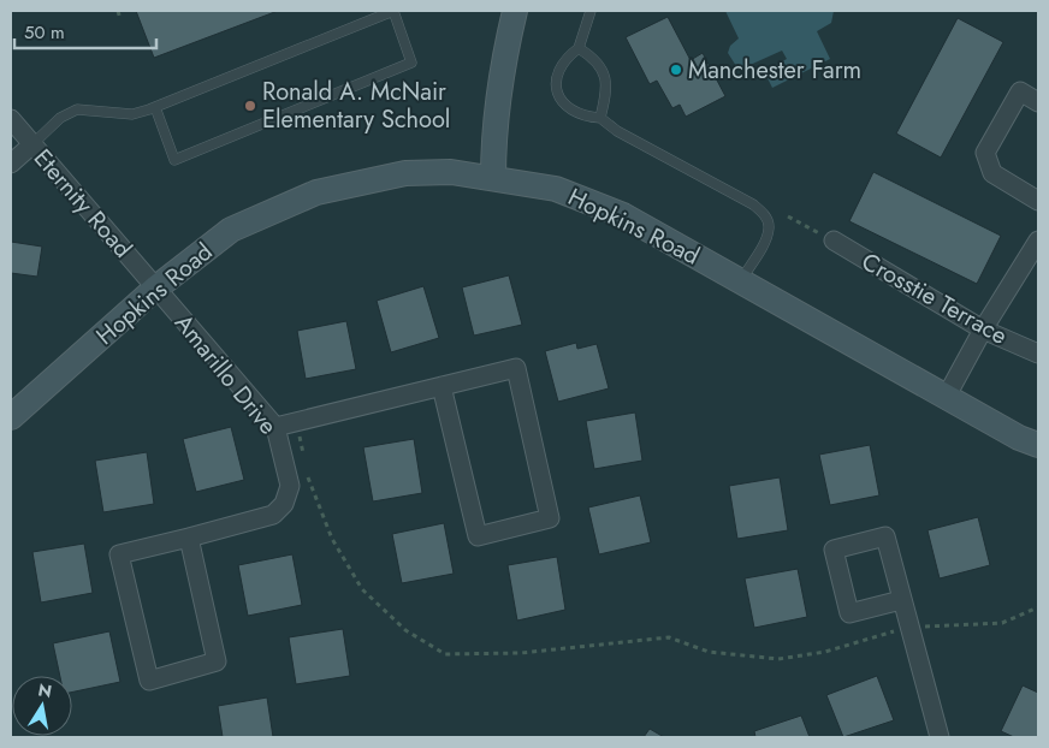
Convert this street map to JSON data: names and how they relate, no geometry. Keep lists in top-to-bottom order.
{
  "streets": {
    "street": [
      "Eternity Road",
      "Hopkins Road",
      "Crosstie Terrace",
      "Amarillo Drive"
    ]
  },
  "crossings": [
    ["Eternity Road", "Hopkins Road"],
    ["Eternity Road", "Amarillo Drive"],
    ["Hopkins Road", "Amarillo Drive"]
  ],
  "places": ["Manchester Farm", "Ronald A. McNair Elementary School"],
  "scale_bar": "50 m",
  "north": "top"
}
